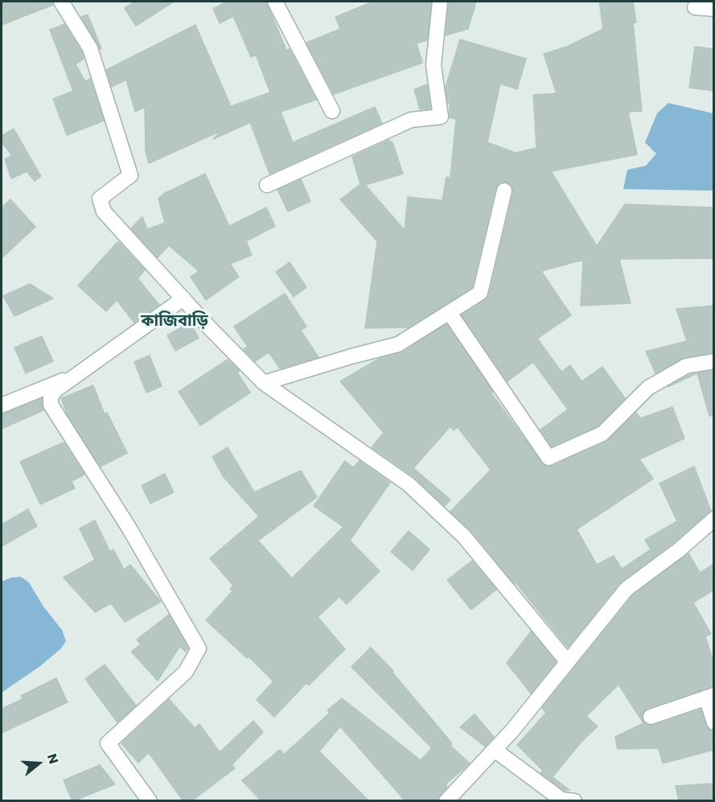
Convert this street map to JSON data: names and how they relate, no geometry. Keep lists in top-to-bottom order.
{
  "districts": ["কাজিবাড়ি"],
  "north": "right"
}
